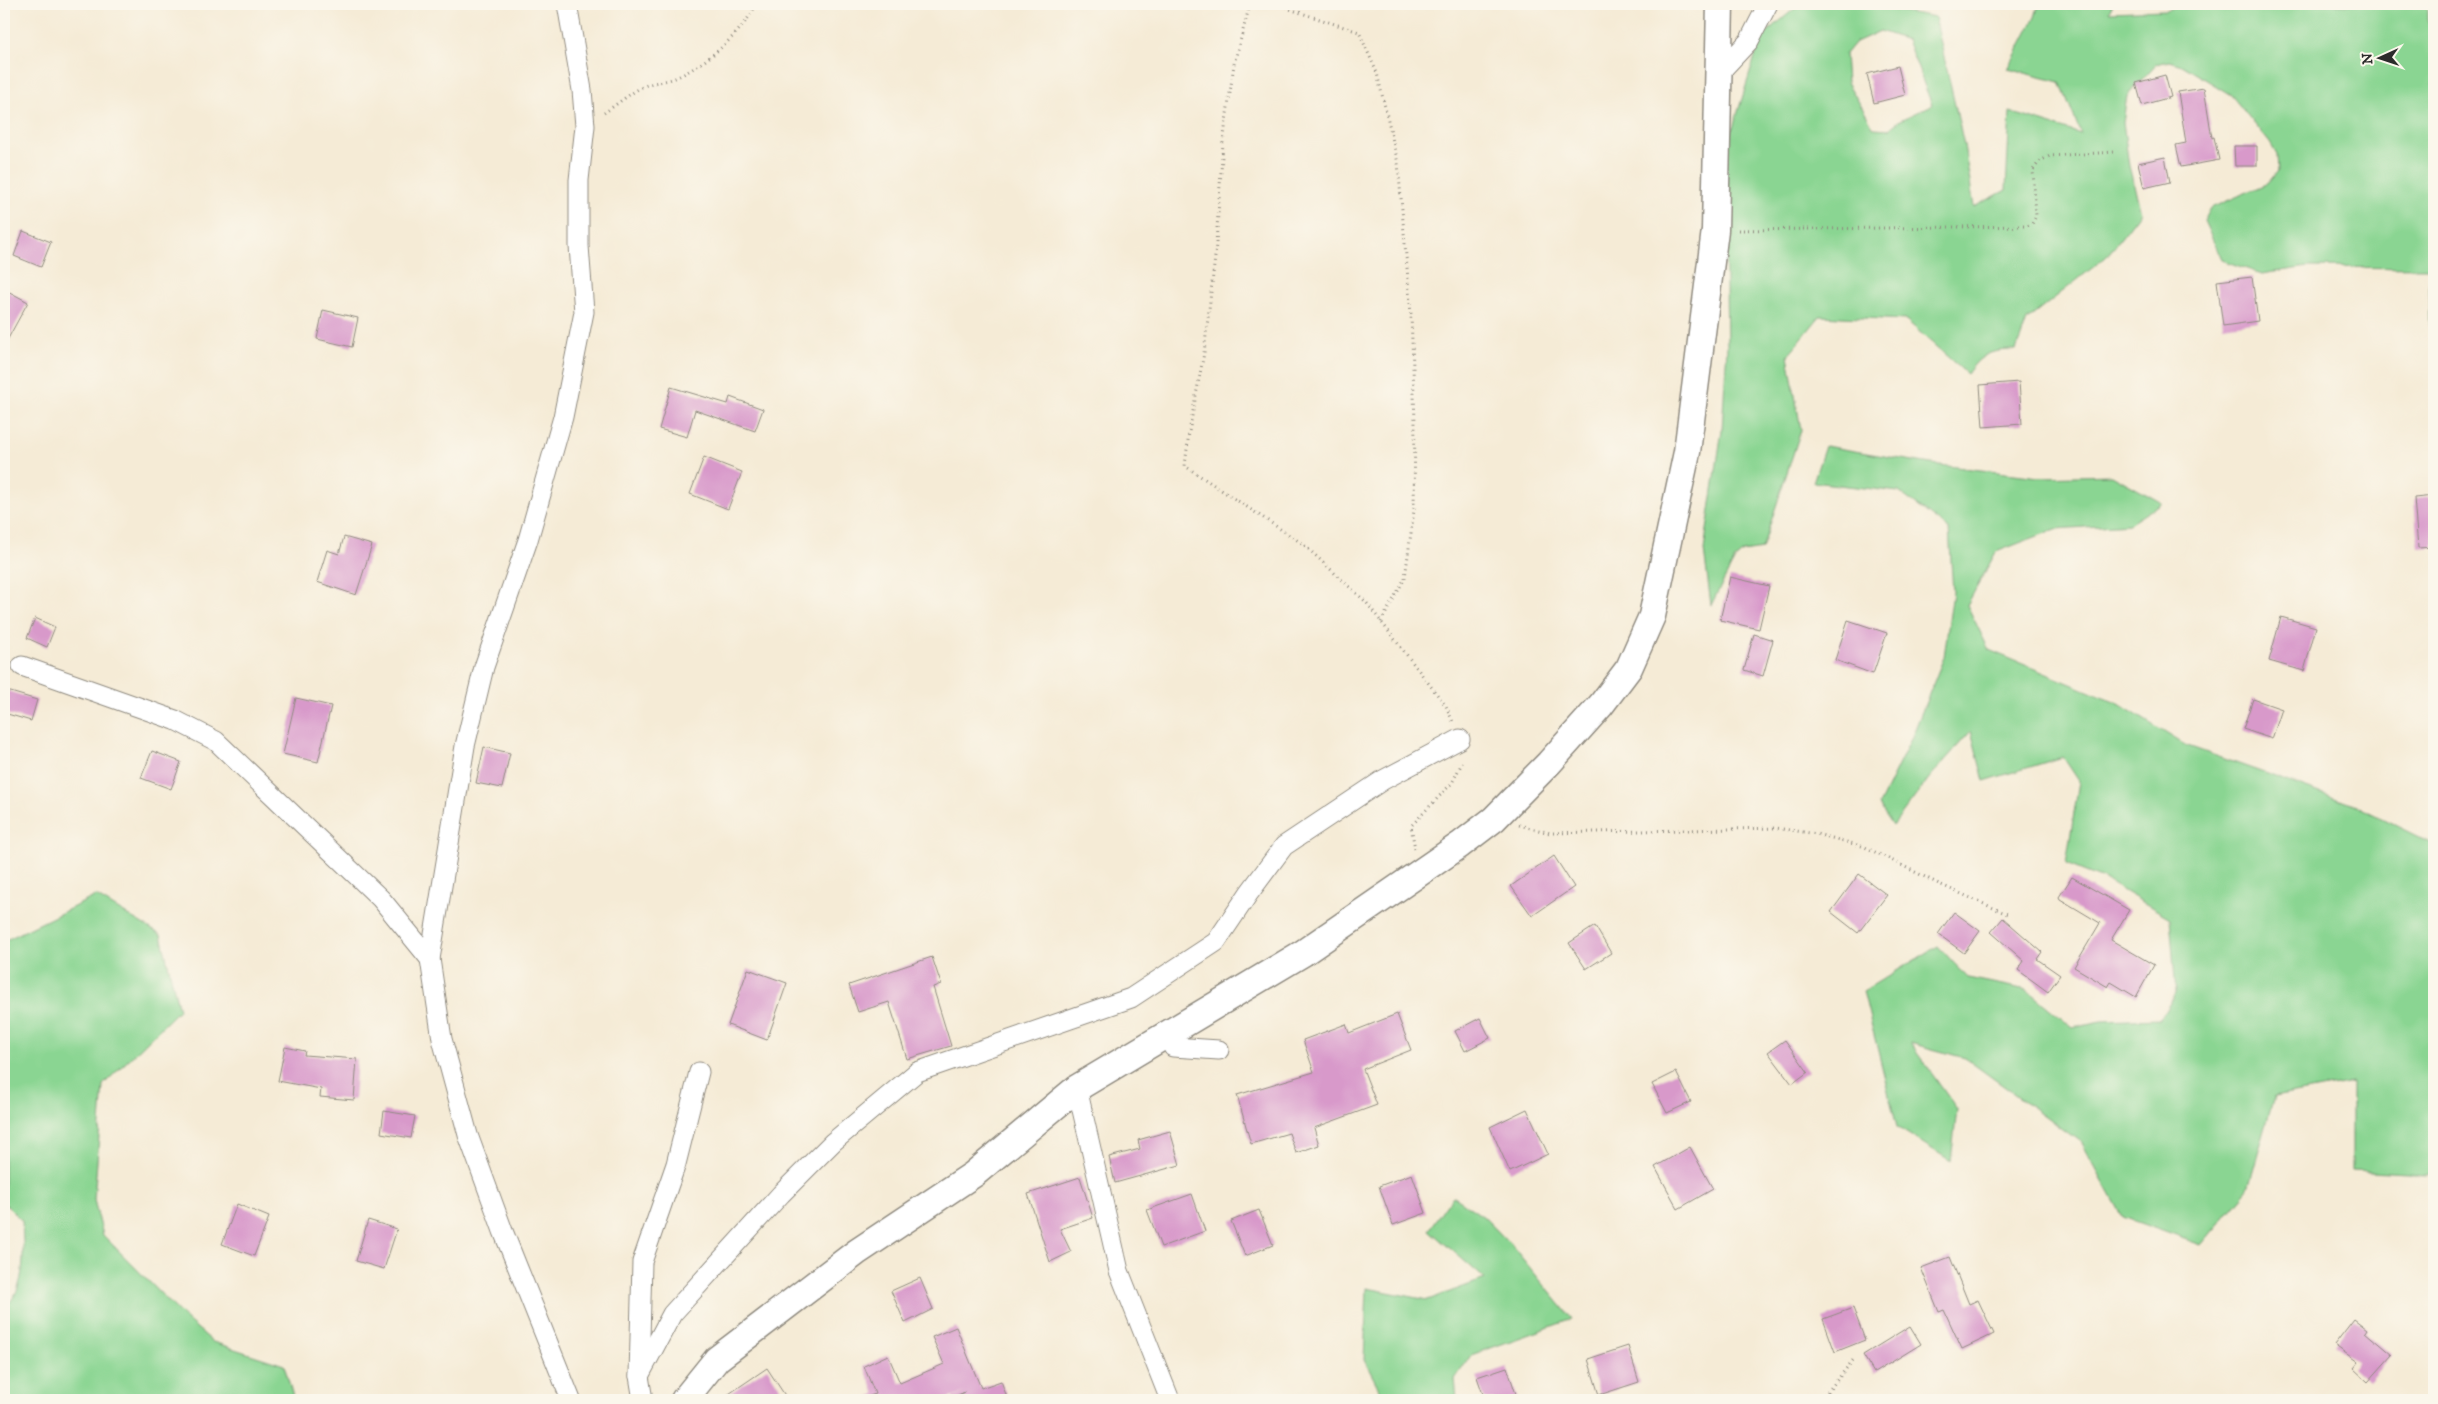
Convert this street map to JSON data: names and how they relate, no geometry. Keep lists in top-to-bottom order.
{
  "north": "left"
}
